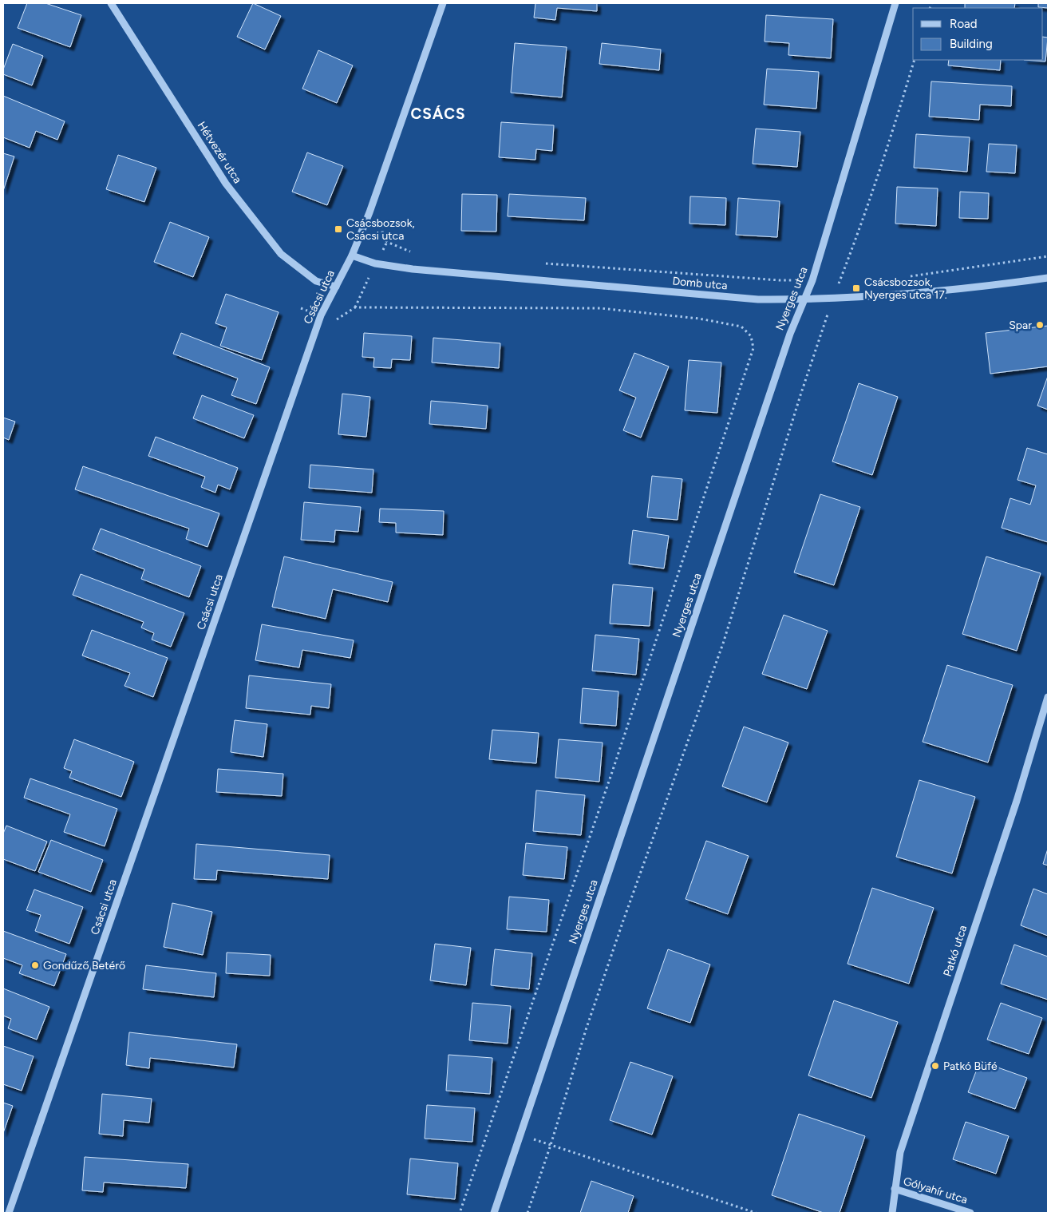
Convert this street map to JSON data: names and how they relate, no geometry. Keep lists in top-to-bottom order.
{
  "streets": {
    "street": [
      "Hétvezér utca",
      "Domb utca",
      "Csácsi utca",
      "Nyerges utca",
      "Patkó utca",
      "Gólyahír utca"
    ]
  },
  "crossings": [
    ["Hétvezér utca", "Csácsi utca"],
    ["Domb utca", "Csácsi utca"],
    ["Domb utca", "Nyerges utca"],
    ["Patkó utca", "Gólyahír utca"]
  ],
  "districts": ["CSÁCS"],
  "places": {
    "transit": ["Csácsbozsok, Csácsi utca", "Csácsbozsok, Nyerges utca 17."],
    "other": ["Spar", "Gondűző Betérő", "Patkó Büfé"]
  },
  "legend": ["Road", "Building"]
}
